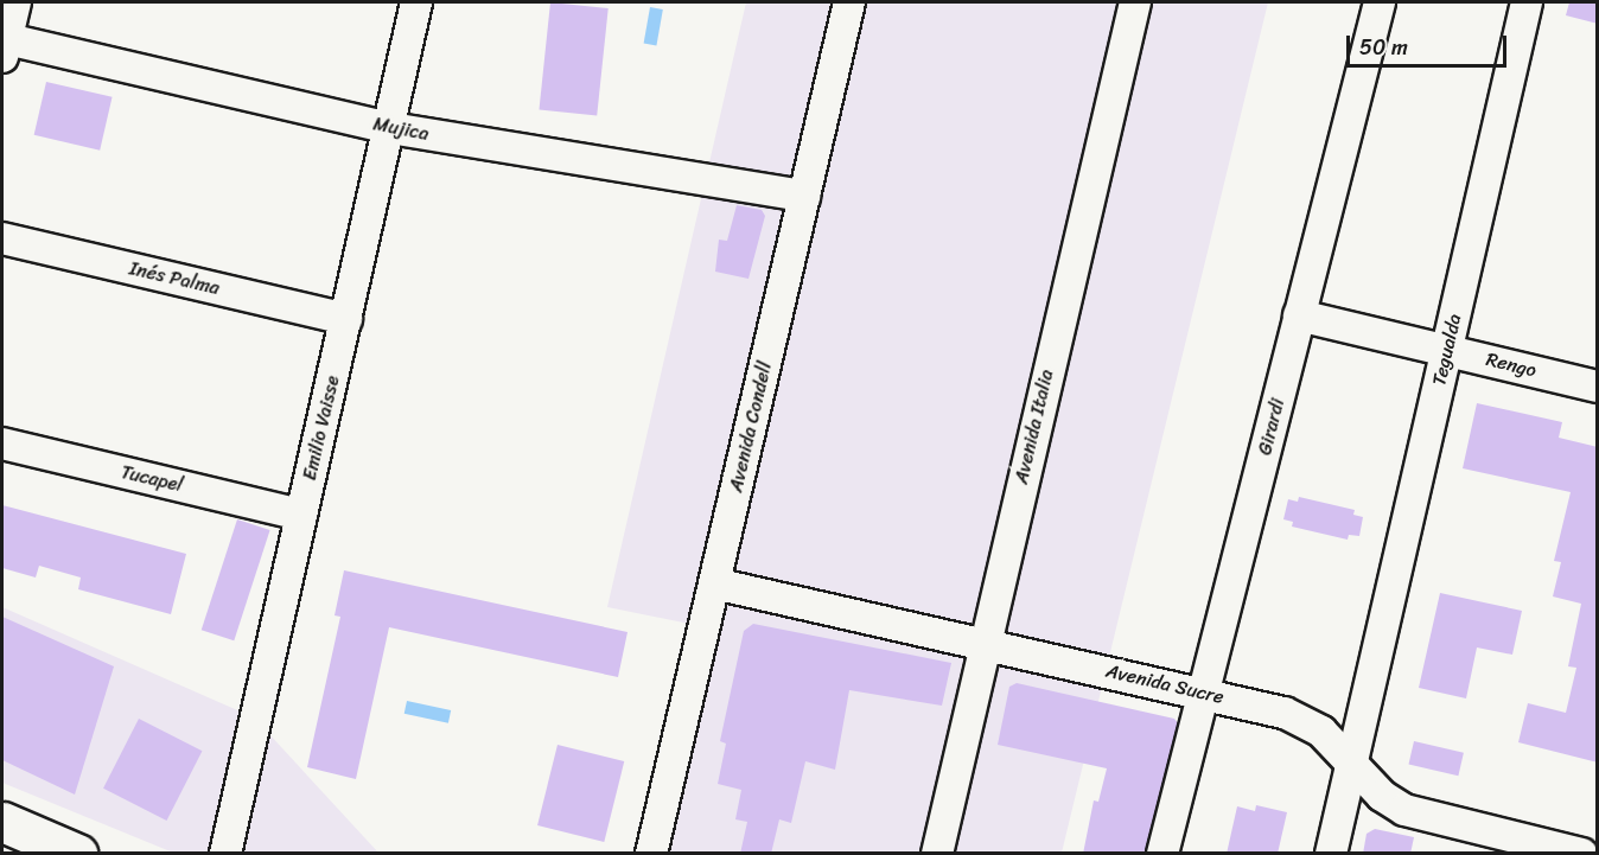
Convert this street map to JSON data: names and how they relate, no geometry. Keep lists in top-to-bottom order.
{
  "streets": {
    "street": [
      "Mujica",
      "Inés Palma",
      "Tegualda",
      "Rengo",
      "Avenida Condell",
      "Avenida Italia",
      "Girardi",
      "Emilio Vaisse",
      "Tucapel",
      "Avenida Sucre"
    ]
  },
  "crossings": [
    ["Mujica", "Avenida Condell"],
    ["Mujica", "Emilio Vaisse"],
    ["Inés Palma", "Emilio Vaisse"],
    ["Tegualda", "Rengo"],
    ["Tegualda", "Avenida Sucre"],
    ["Rengo", "Girardi"],
    ["Avenida Condell", "Avenida Sucre"],
    ["Avenida Italia", "Avenida Sucre"],
    ["Girardi", "Avenida Sucre"],
    ["Emilio Vaisse", "Tucapel"]
  ],
  "scale_bar": "50 m"
}
